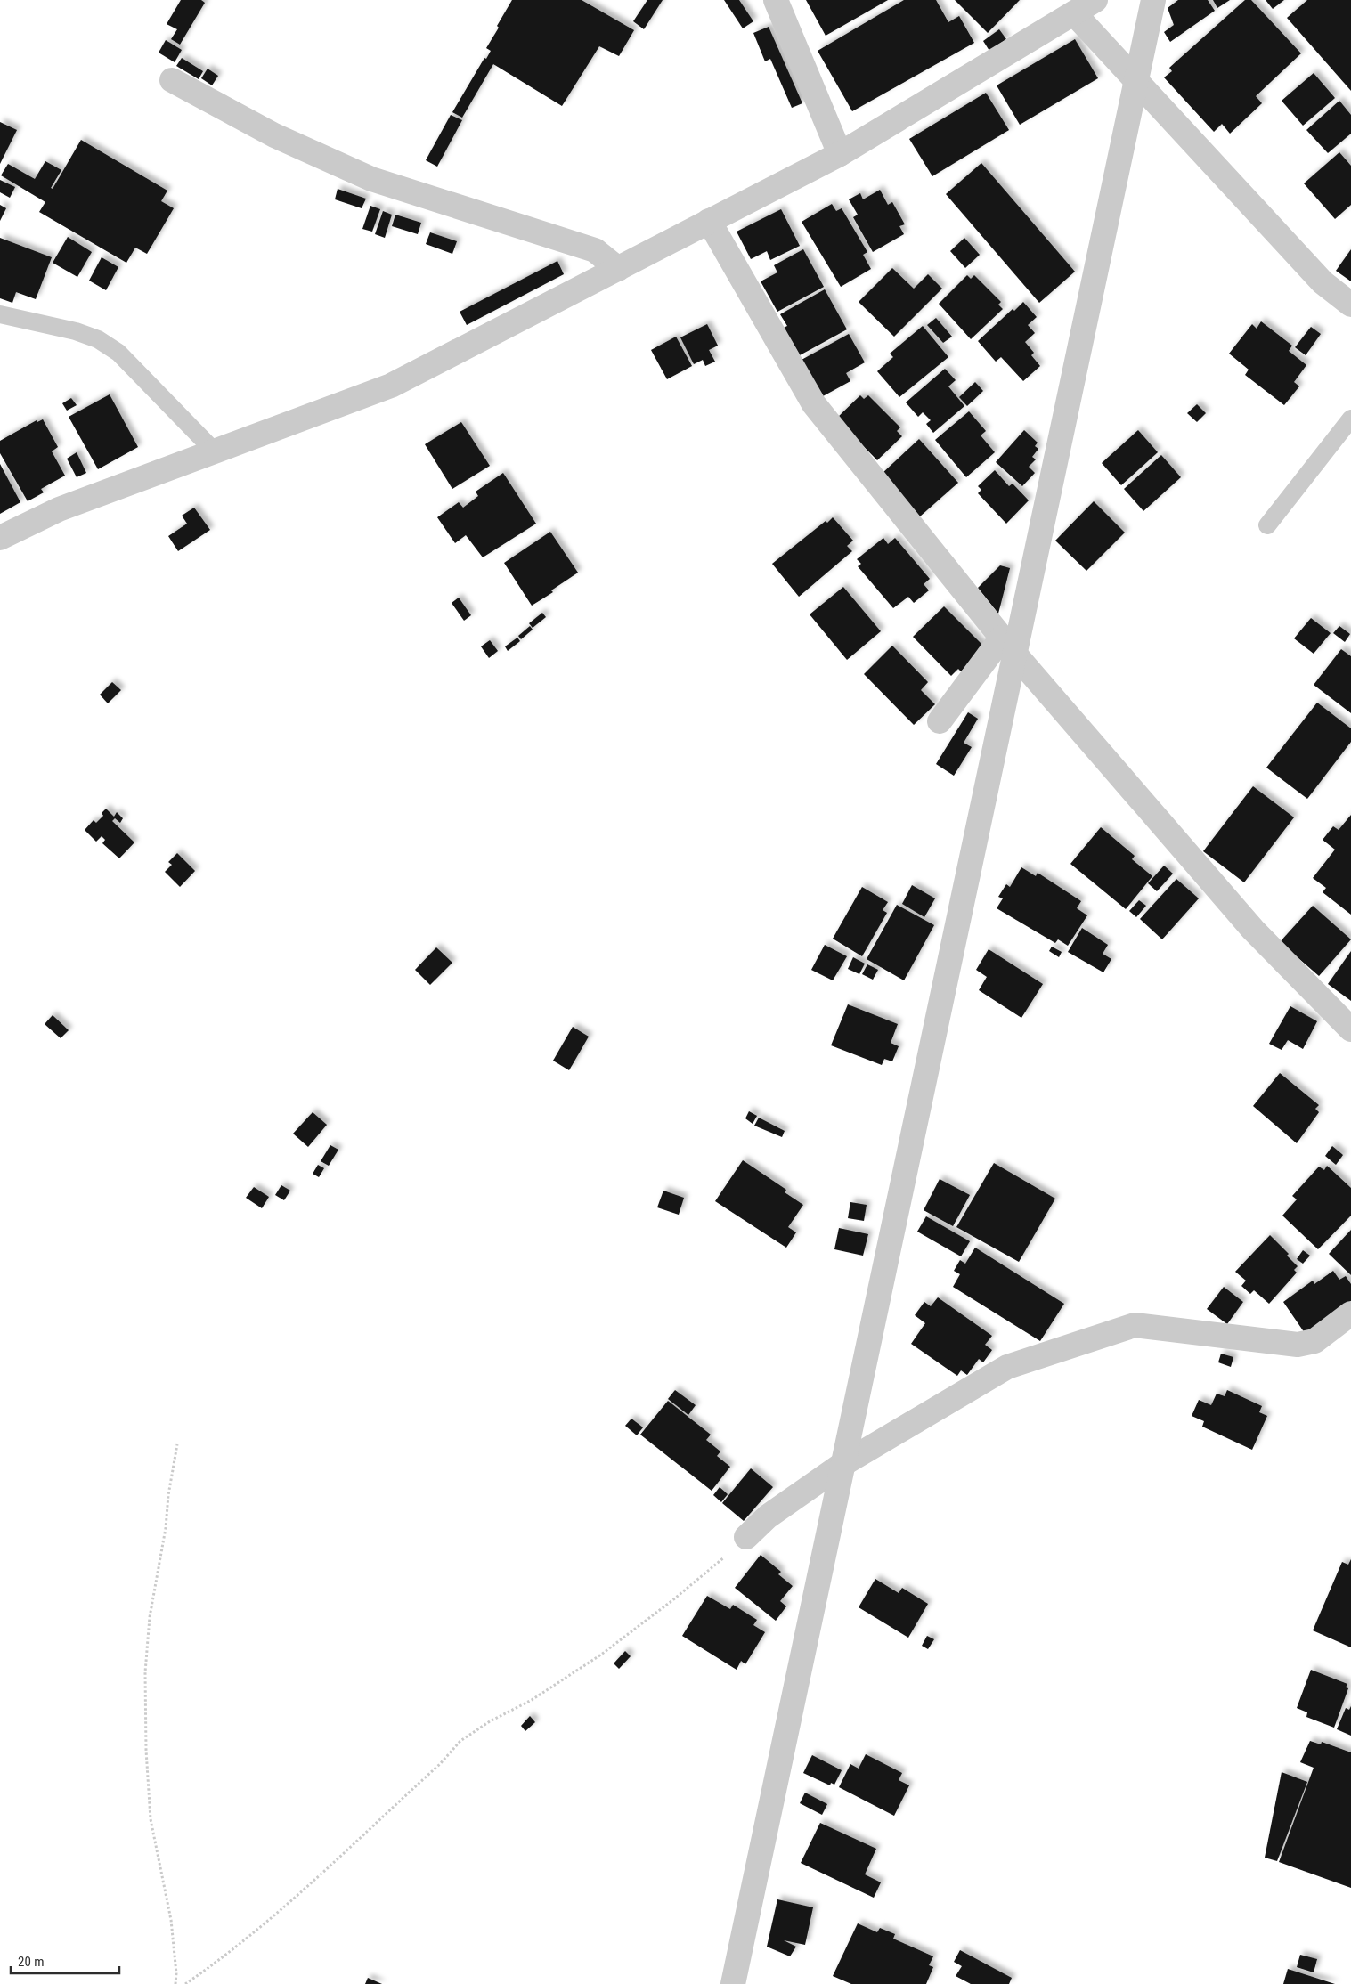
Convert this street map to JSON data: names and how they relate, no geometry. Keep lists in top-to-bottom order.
{
  "scale_bar": "20 m"
}
